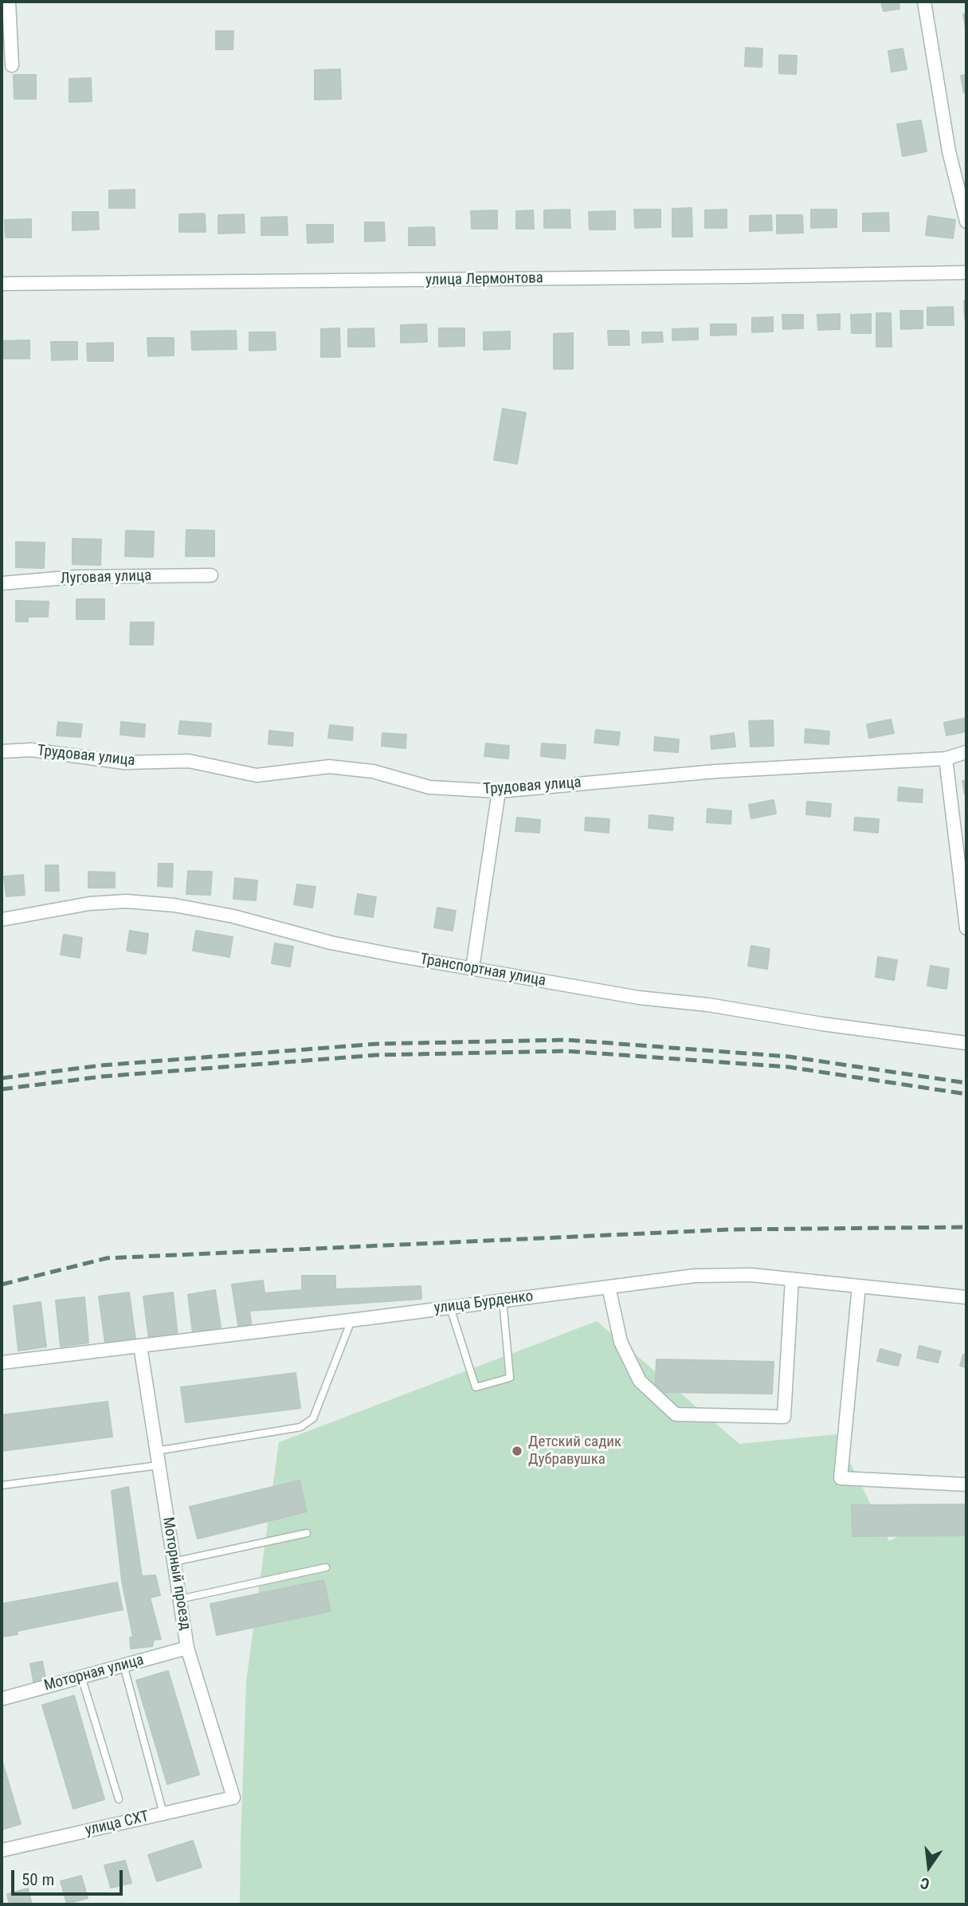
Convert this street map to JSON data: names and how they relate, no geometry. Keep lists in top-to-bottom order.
{
  "streets": {
    "street": [
      "улица Лермонтова",
      "Луговая улица",
      "Трудовая улица",
      "Транспортная улица",
      "улица Бурденко",
      "Моторный проезд",
      "Моторная улица",
      "улица СХТ"
    ]
  },
  "crossings": [
    ["улица Бурденко", "Моторный проезд"],
    ["Моторный проезд", "Моторная улица"],
    ["Моторный проезд", "улица СХТ"]
  ],
  "places": ["Детский садик Дубравушка"],
  "scale_bar": "50 m",
  "north": "bottom"
}
